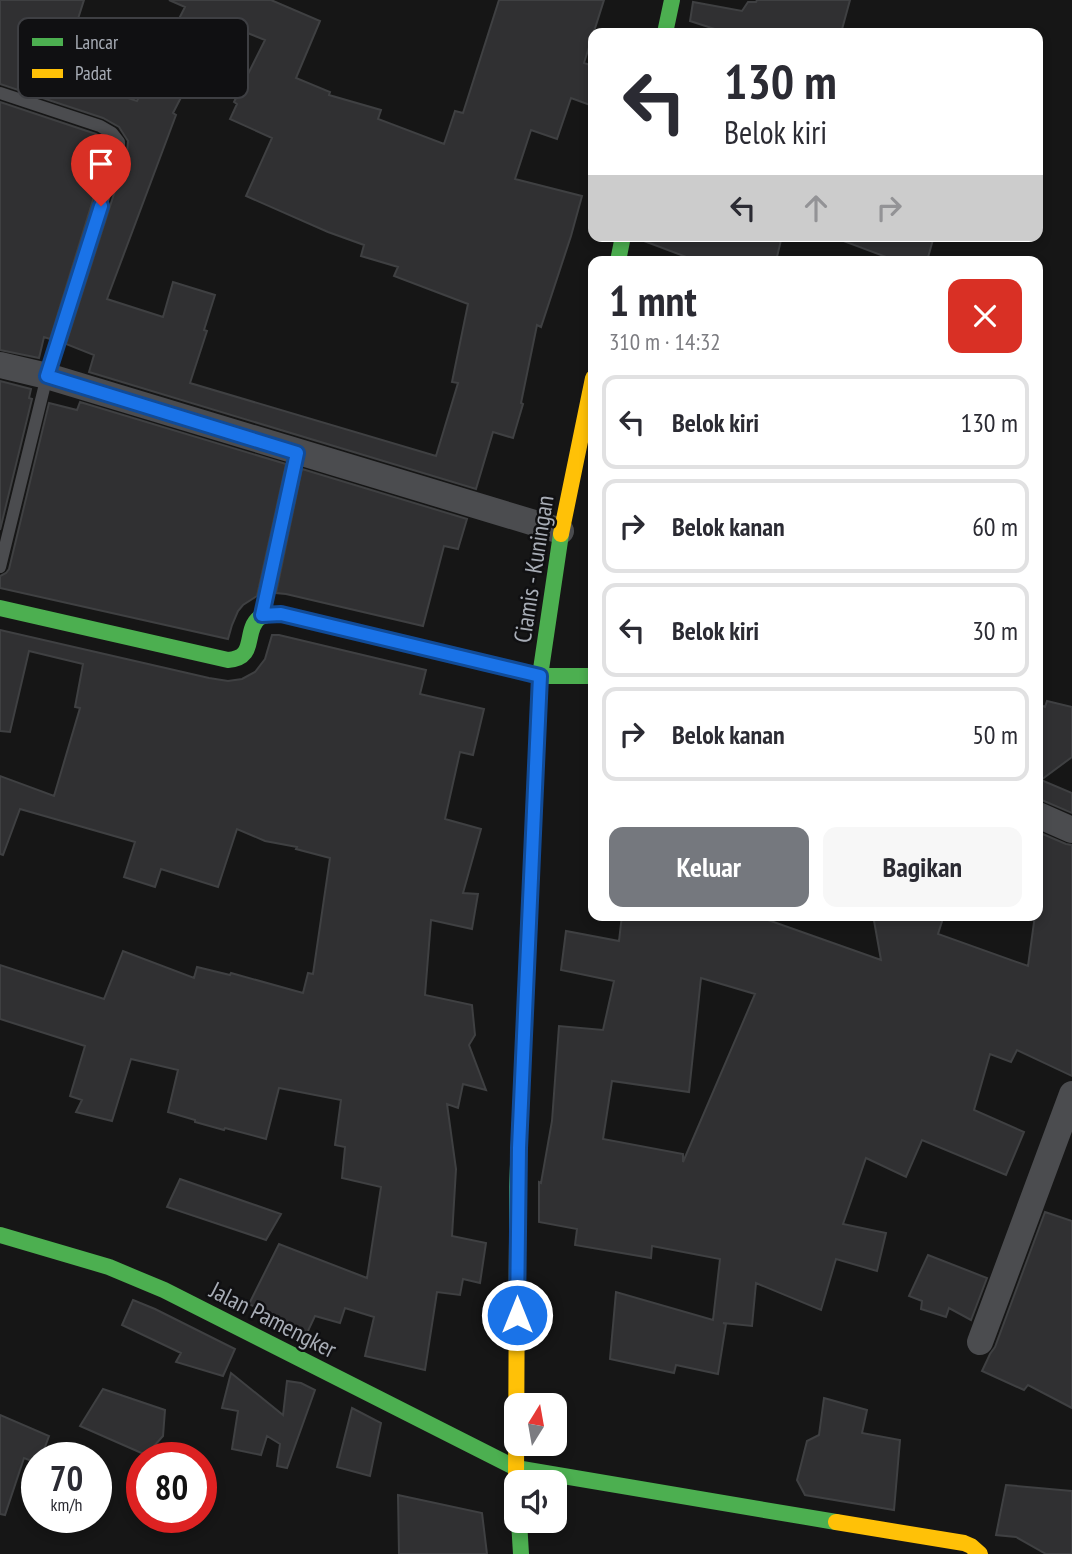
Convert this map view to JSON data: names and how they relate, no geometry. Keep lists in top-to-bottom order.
{
  "streets": {
    "main road": ["Ciamis - Kuningan", "Jalan Pamengker"]
  },
  "legend": ["Lancar", "Padat"],
  "north": "top",
  "page": {
    "turn": ["130 m", "Belok kiri"],
    "heading": ["1 mnt", "310 m · 14:32"],
    "list": [
      {
        "name": "Belok kiri",
        "value": "130 m"
      },
      {
        "name": "Belok kanan",
        "value": "60 m"
      },
      {
        "name": "Belok kiri",
        "value": "30 m"
      },
      {
        "name": "Belok kanan",
        "value": "50 m"
      }
    ],
    "buttons": ["Keluar", "Bagikan"],
    "speed": "70 km/h",
    "limit": "80"
  }
}
